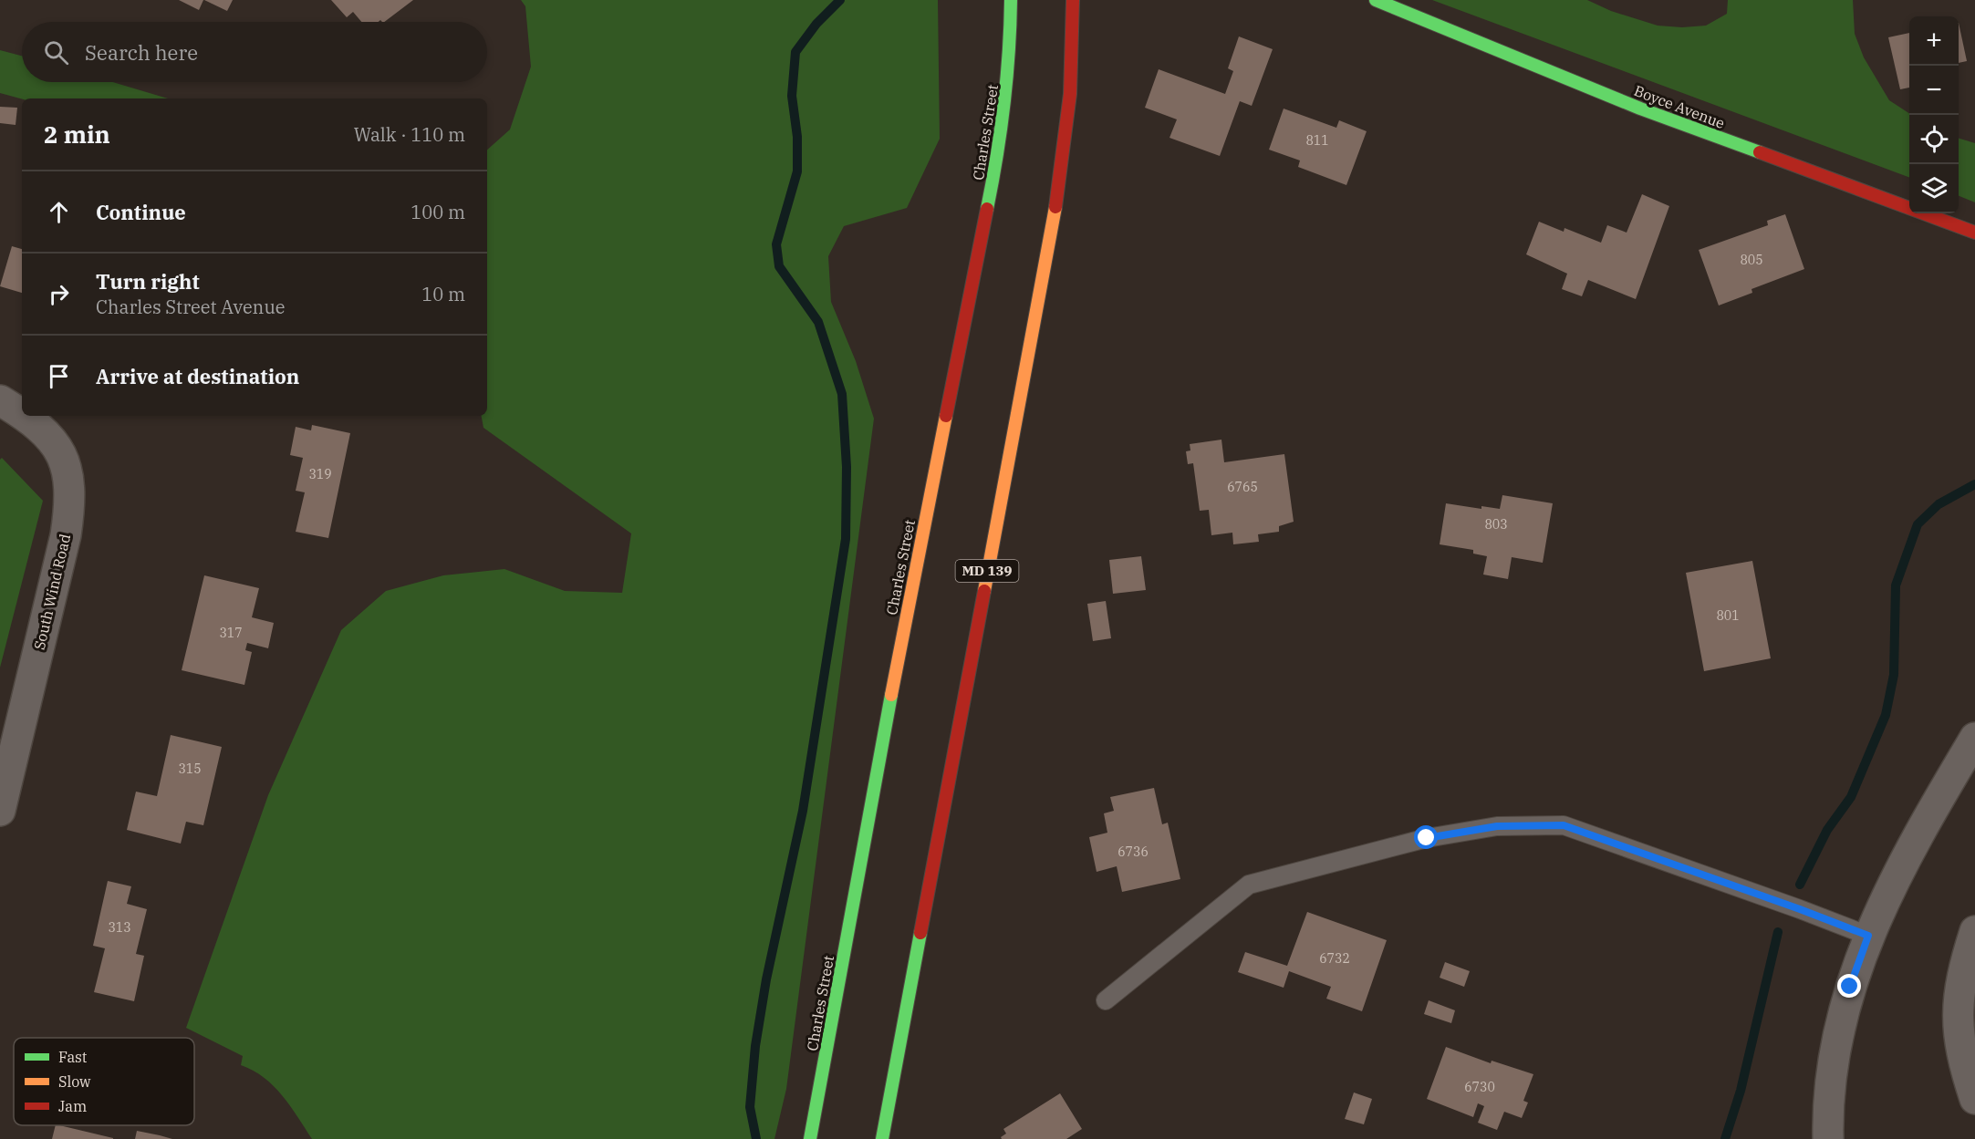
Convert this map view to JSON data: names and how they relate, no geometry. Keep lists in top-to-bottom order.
{
  "streets": {
    "main road": ["Boyce Avenue", "Charles Street", "MD 139"],
    "street": ["South Wind Road"]
  },
  "house_numbers": [
    "811",
    "805",
    "319",
    "6765",
    "803",
    "801",
    "317",
    "315",
    "6736",
    "313",
    "6732",
    "6730"
  ],
  "legend": ["Fast", "Slow", "Jam"],
  "page": {
    "map_buttons": ["+", "−"],
    "search": "Search here",
    "heading": ["2 min", "Walk · 110 m"],
    "list": [
      ["Continue", "100 m"],
      ["Turn right", "Charles Street Avenue", "10 m"],
      "Arrive at destination"
    ]
  }
}
